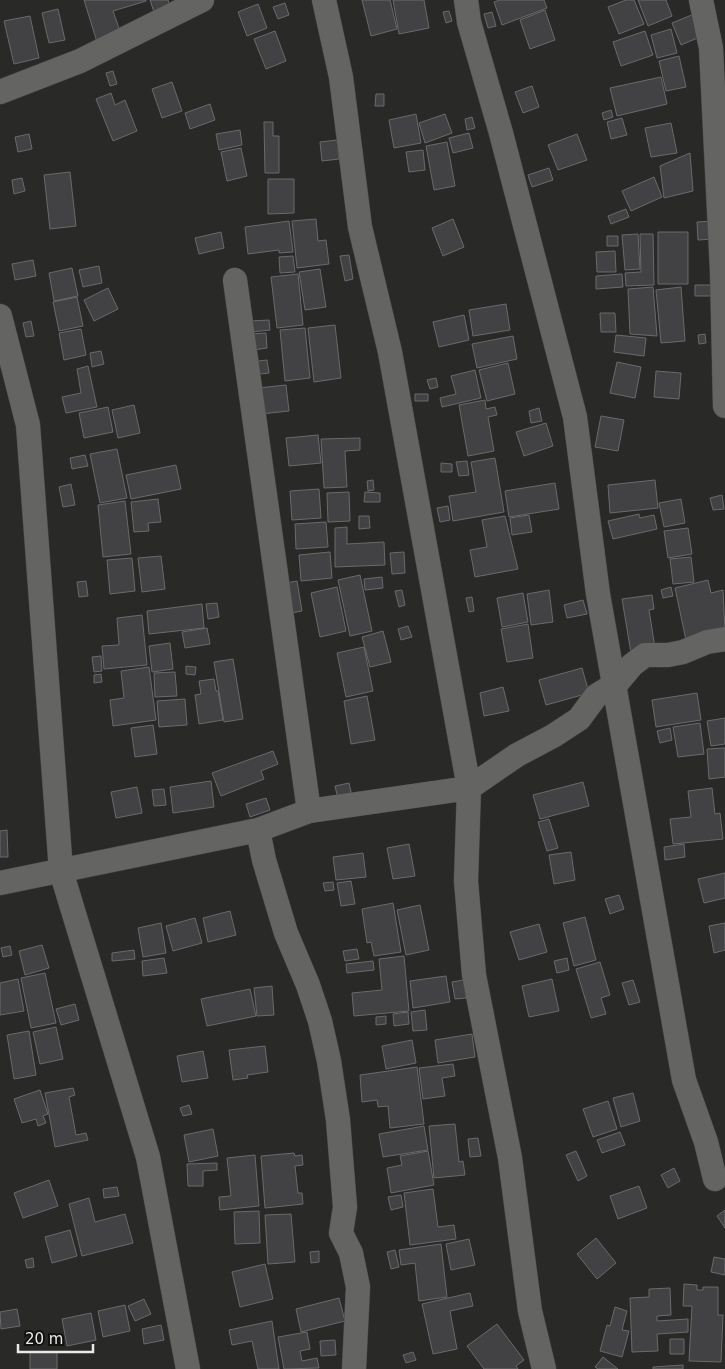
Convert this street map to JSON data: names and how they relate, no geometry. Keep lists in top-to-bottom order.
{
  "scale_bar": "20 m"
}
